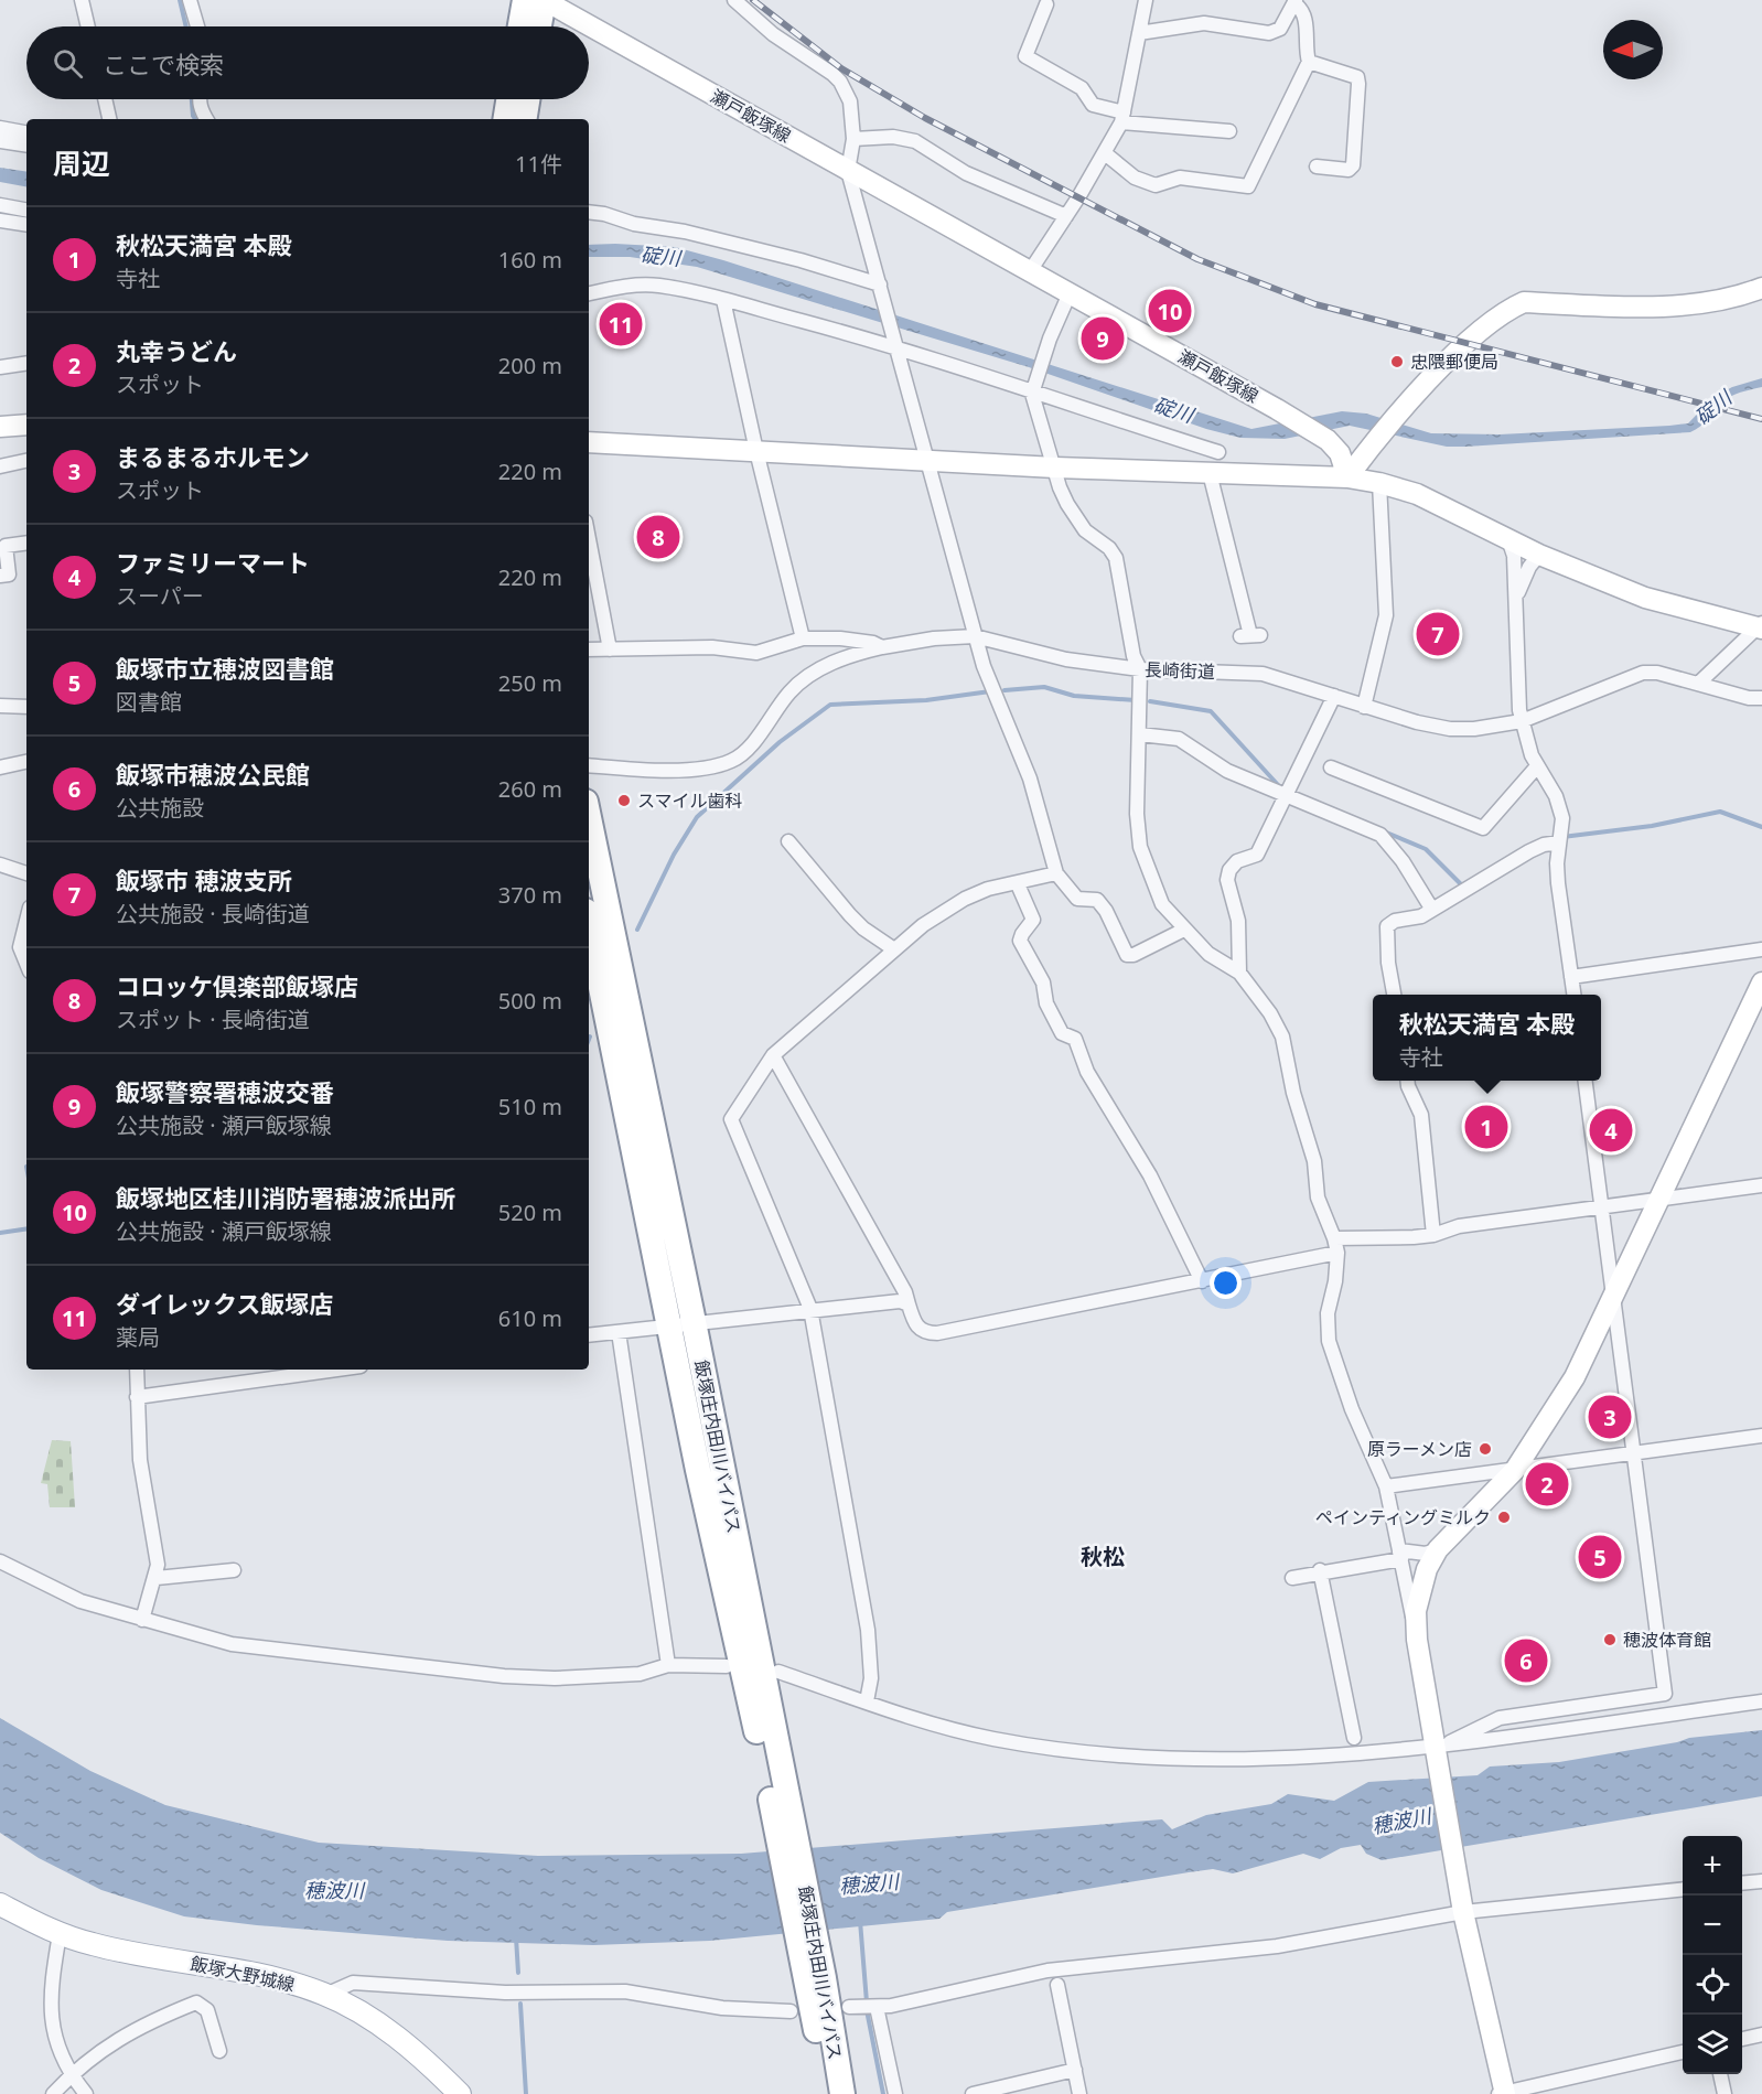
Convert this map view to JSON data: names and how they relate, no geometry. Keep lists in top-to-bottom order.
{
  "streets": {
    "highway": ["飯塚庄内田川バイパス"],
    "main road": ["飯塚大野城線"],
    "street": ["瀬戸飯塚線", "長崎街道"]
  },
  "districts": ["秋松"],
  "water": ["碇川", "穂波川"],
  "places": [
    "忠隈郵便局",
    "スマイル歯科",
    "原ラーメン店",
    "ペインティングミルク",
    "穂波体育館"
  ],
  "north": "left",
  "page": {
    "search": "ここで検索",
    "heading": ["周辺", "11件"],
    "list": [
      {
        "mark": "1",
        "name": "秋松天満宮 本殿",
        "note": "寺社",
        "value": "160 m"
      },
      {
        "mark": "2",
        "name": "丸幸うどん",
        "note": "スポット",
        "value": "200 m"
      },
      {
        "mark": "3",
        "name": "まるまるホルモン",
        "note": "スポット",
        "value": "220 m"
      },
      {
        "mark": "4",
        "name": "ファミリーマート",
        "note": "スーパー",
        "value": "220 m"
      },
      {
        "mark": "5",
        "name": "飯塚市立穂波図書館",
        "note": "図書館",
        "value": "250 m"
      },
      {
        "mark": "6",
        "name": "飯塚市穂波公民館",
        "note": "公共施設",
        "value": "260 m"
      },
      {
        "mark": "7",
        "name": "飯塚市 穂波支所",
        "note": "公共施設 · 長崎街道",
        "value": "370 m"
      },
      {
        "mark": "8",
        "name": "コロッケ倶楽部飯塚店",
        "note": "スポット · 長崎街道",
        "value": "500 m"
      },
      {
        "mark": "9",
        "name": "飯塚警察署穂波交番",
        "note": "公共施設 · 瀬戸飯塚線",
        "value": "510 m"
      },
      {
        "mark": "10",
        "name": "飯塚地区桂川消防署穂波派出所",
        "note": "公共施設 · 瀬戸飯塚線",
        "value": "520 m"
      },
      {
        "mark": "11",
        "name": "ダイレックス飯塚店",
        "note": "薬局",
        "value": "610 m"
      }
    ],
    "pins": [
      "10",
      "11",
      "9",
      "8",
      "7",
      "1",
      "4",
      "3",
      "2",
      "5",
      "6"
    ],
    "popup": ["秋松天満宮 本殿", "寺社"],
    "map_buttons": ["+", "−"]
  }
}
